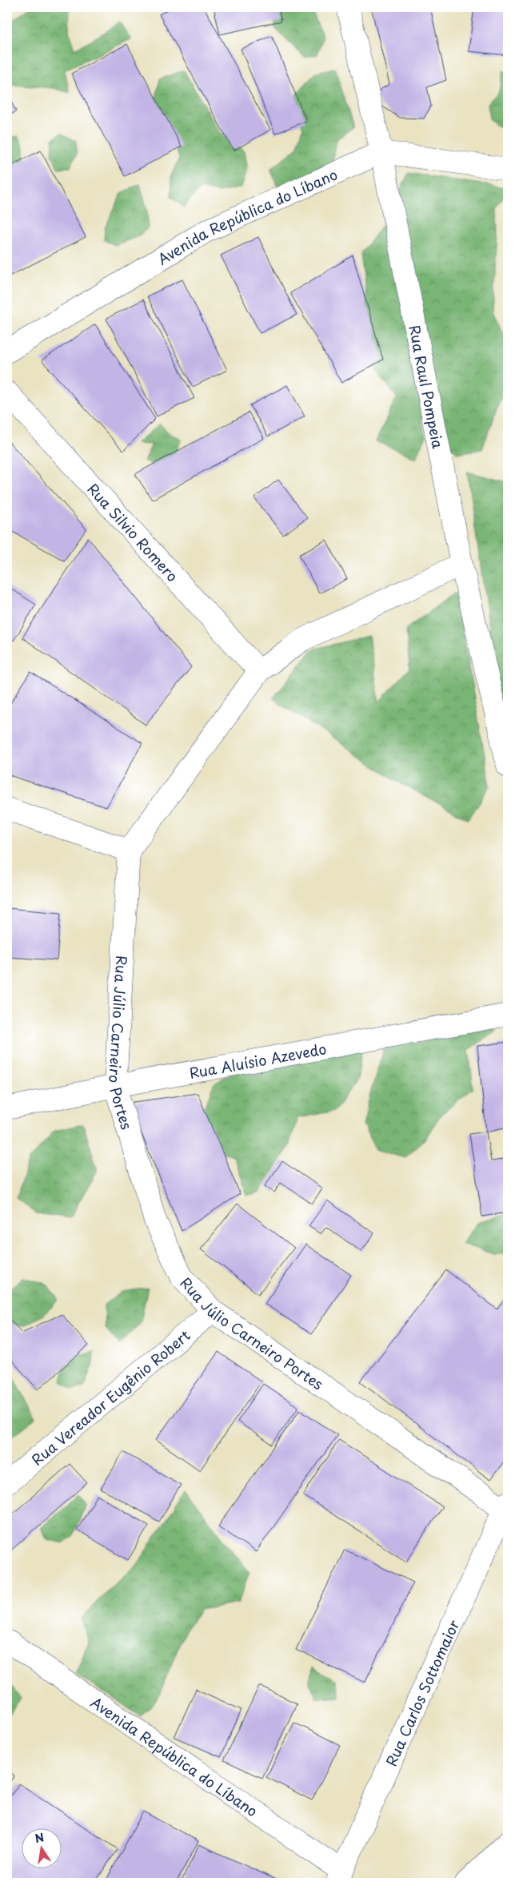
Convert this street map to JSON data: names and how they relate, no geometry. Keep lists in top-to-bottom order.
{
  "streets": {
    "main road": [
      "Avenida República do Líbano",
      "Rua Raul Pompeia",
      "Rua Silvio Romero",
      "Rua Júlio Carneiro Portes",
      "Rua Aluísio Azevedo",
      "Rua Vereador Eugênio Robert",
      "Rua Carlos Sottomaior"
    ]
  },
  "crossings": [
    ["Avenida República do Líbano", "Rua Raul Pompeia"],
    ["Avenida República do Líbano", "Rua Carlos Sottomaior"],
    ["Rua Júlio Carneiro Portes", "Rua Aluísio Azevedo"],
    ["Rua Júlio Carneiro Portes", "Rua Vereador Eugênio Robert"],
    ["Rua Júlio Carneiro Portes", "Rua Carlos Sottomaior"]
  ],
  "north": "top"
}
